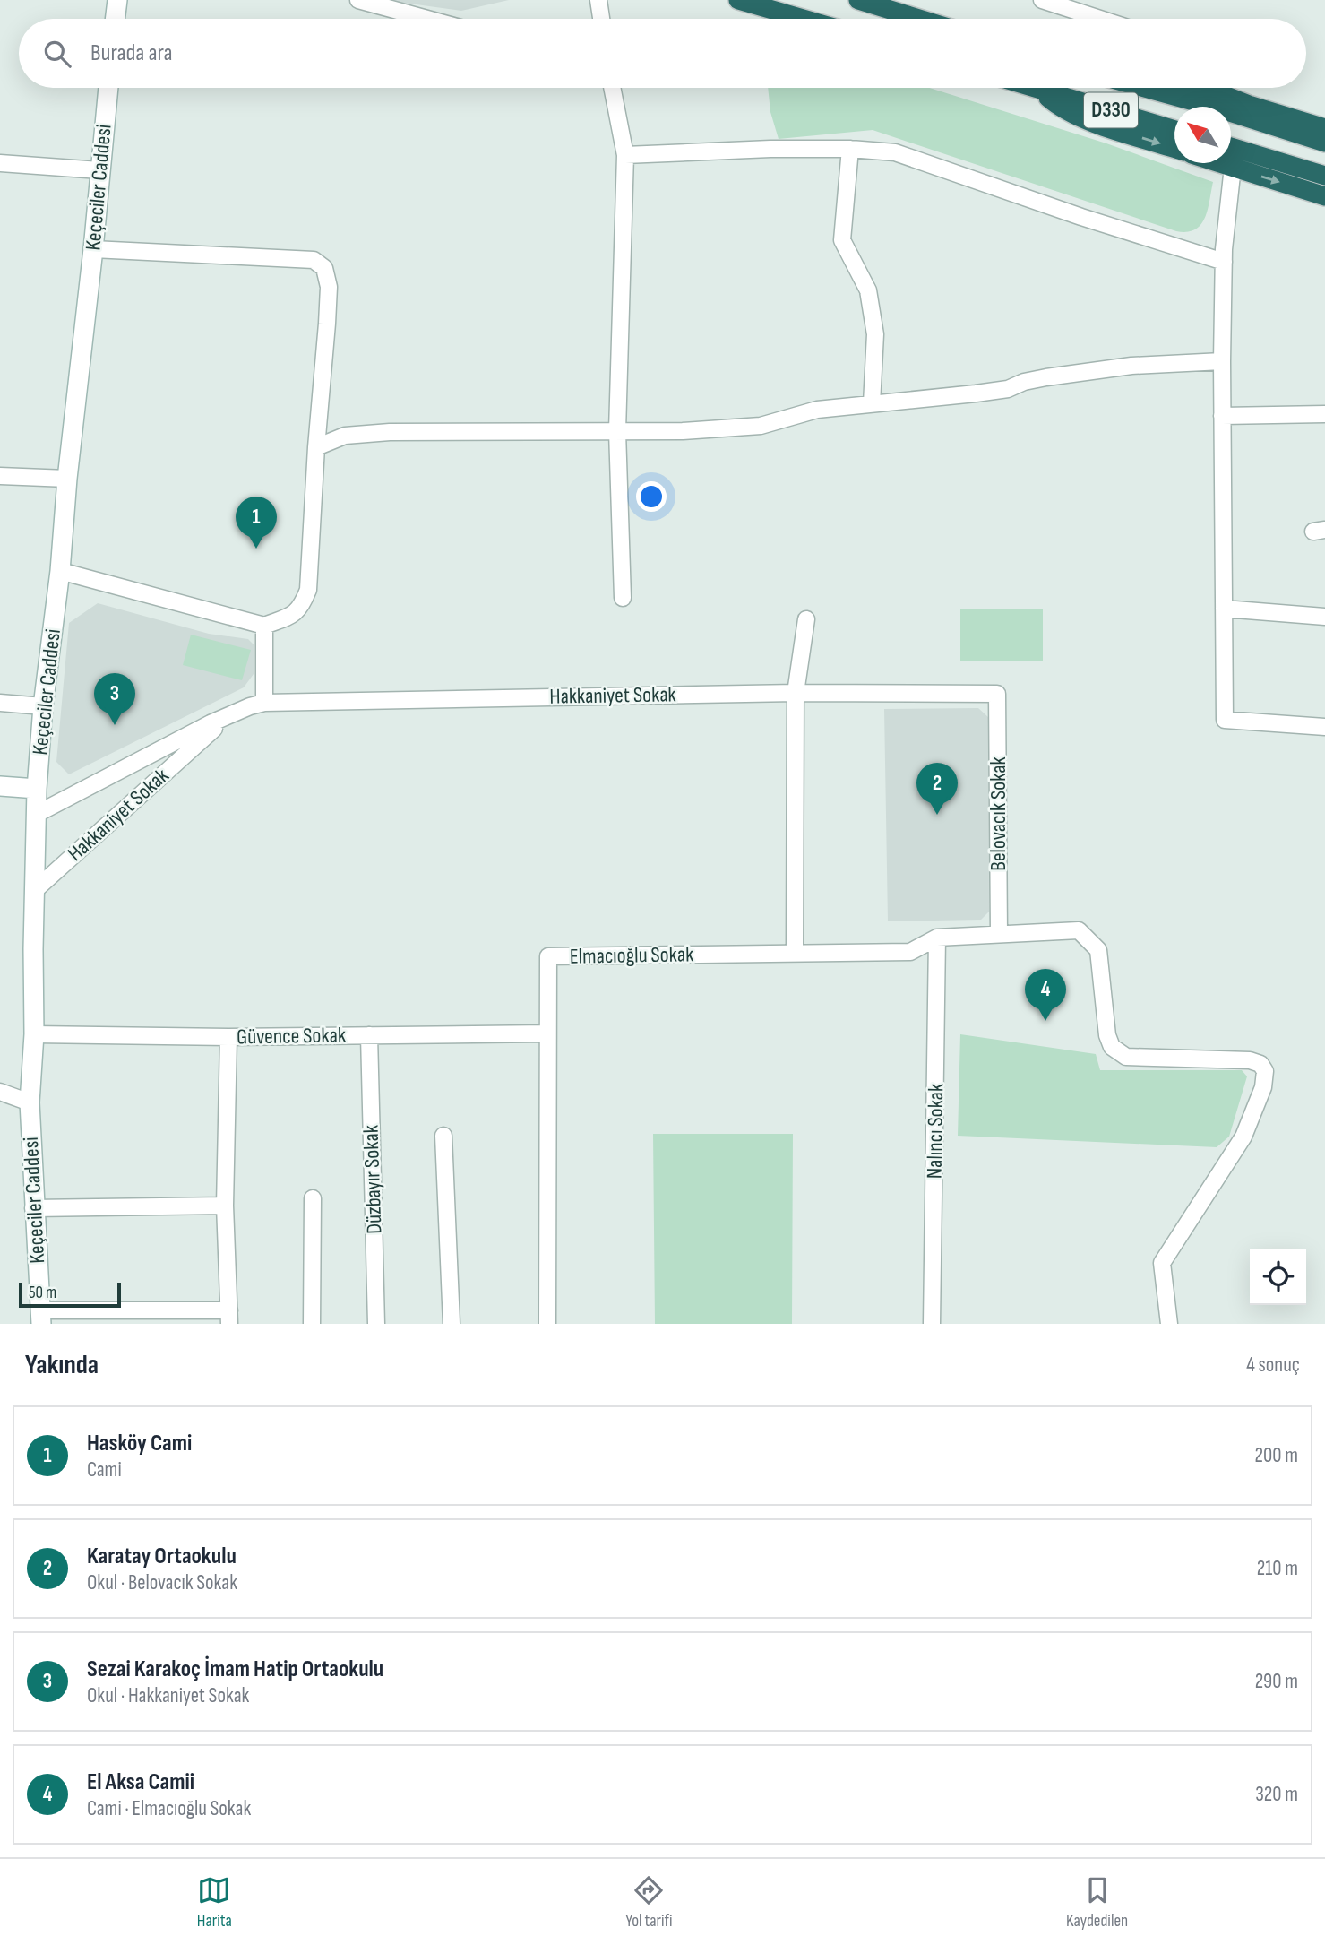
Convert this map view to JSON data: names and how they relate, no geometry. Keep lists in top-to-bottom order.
{
  "streets": {
    "highway": ["D330"],
    "street": [
      "Keçeciler Caddesi",
      "Hakkaniyet Sokak",
      "Belovacık Sokak",
      "Elmacıoğlu Sokak",
      "Güvence Sokak",
      "Nalıncı Sokak",
      "Düzbayır Sokak"
    ]
  },
  "crossings": [
    ["Keçeciler Caddesi", "Hakkaniyet Sokak"],
    ["Keçeciler Caddesi", "Güvence Sokak"],
    ["Hakkaniyet Sokak", "Belovacık Sokak"],
    ["Belovacık Sokak", "Elmacıoğlu Sokak"],
    ["Elmacıoğlu Sokak", "Güvence Sokak"],
    ["Elmacıoğlu Sokak", "Nalıncı Sokak"],
    ["Güvence Sokak", "Düzbayır Sokak"]
  ],
  "scale_bar": "50 m",
  "north": "top left",
  "page": {
    "search": "Burada ara",
    "pins": [
      "1",
      "3",
      "2",
      "4"
    ],
    "scale": "50 m",
    "heading": ["Yakında", "4 sonuç"],
    "list": [
      {
        "mark": "1",
        "name": "Hasköy Cami",
        "note": "Cami",
        "value": "200 m"
      },
      {
        "mark": "2",
        "name": "Karatay Ortaokulu",
        "note": "Okul · Belovacık Sokak",
        "value": "210 m"
      },
      {
        "mark": "3",
        "name": "Sezai Karakoç İmam Hatip Ortaokulu",
        "note": "Okul · Hakkaniyet Sokak",
        "value": "290 m"
      },
      {
        "mark": "4",
        "name": "El Aksa Camii",
        "note": "Cami · Elmacıoğlu Sokak",
        "value": "320 m"
      }
    ],
    "nav": ["Harita", "Yol tarifi", "Kaydedilen"]
  }
}
